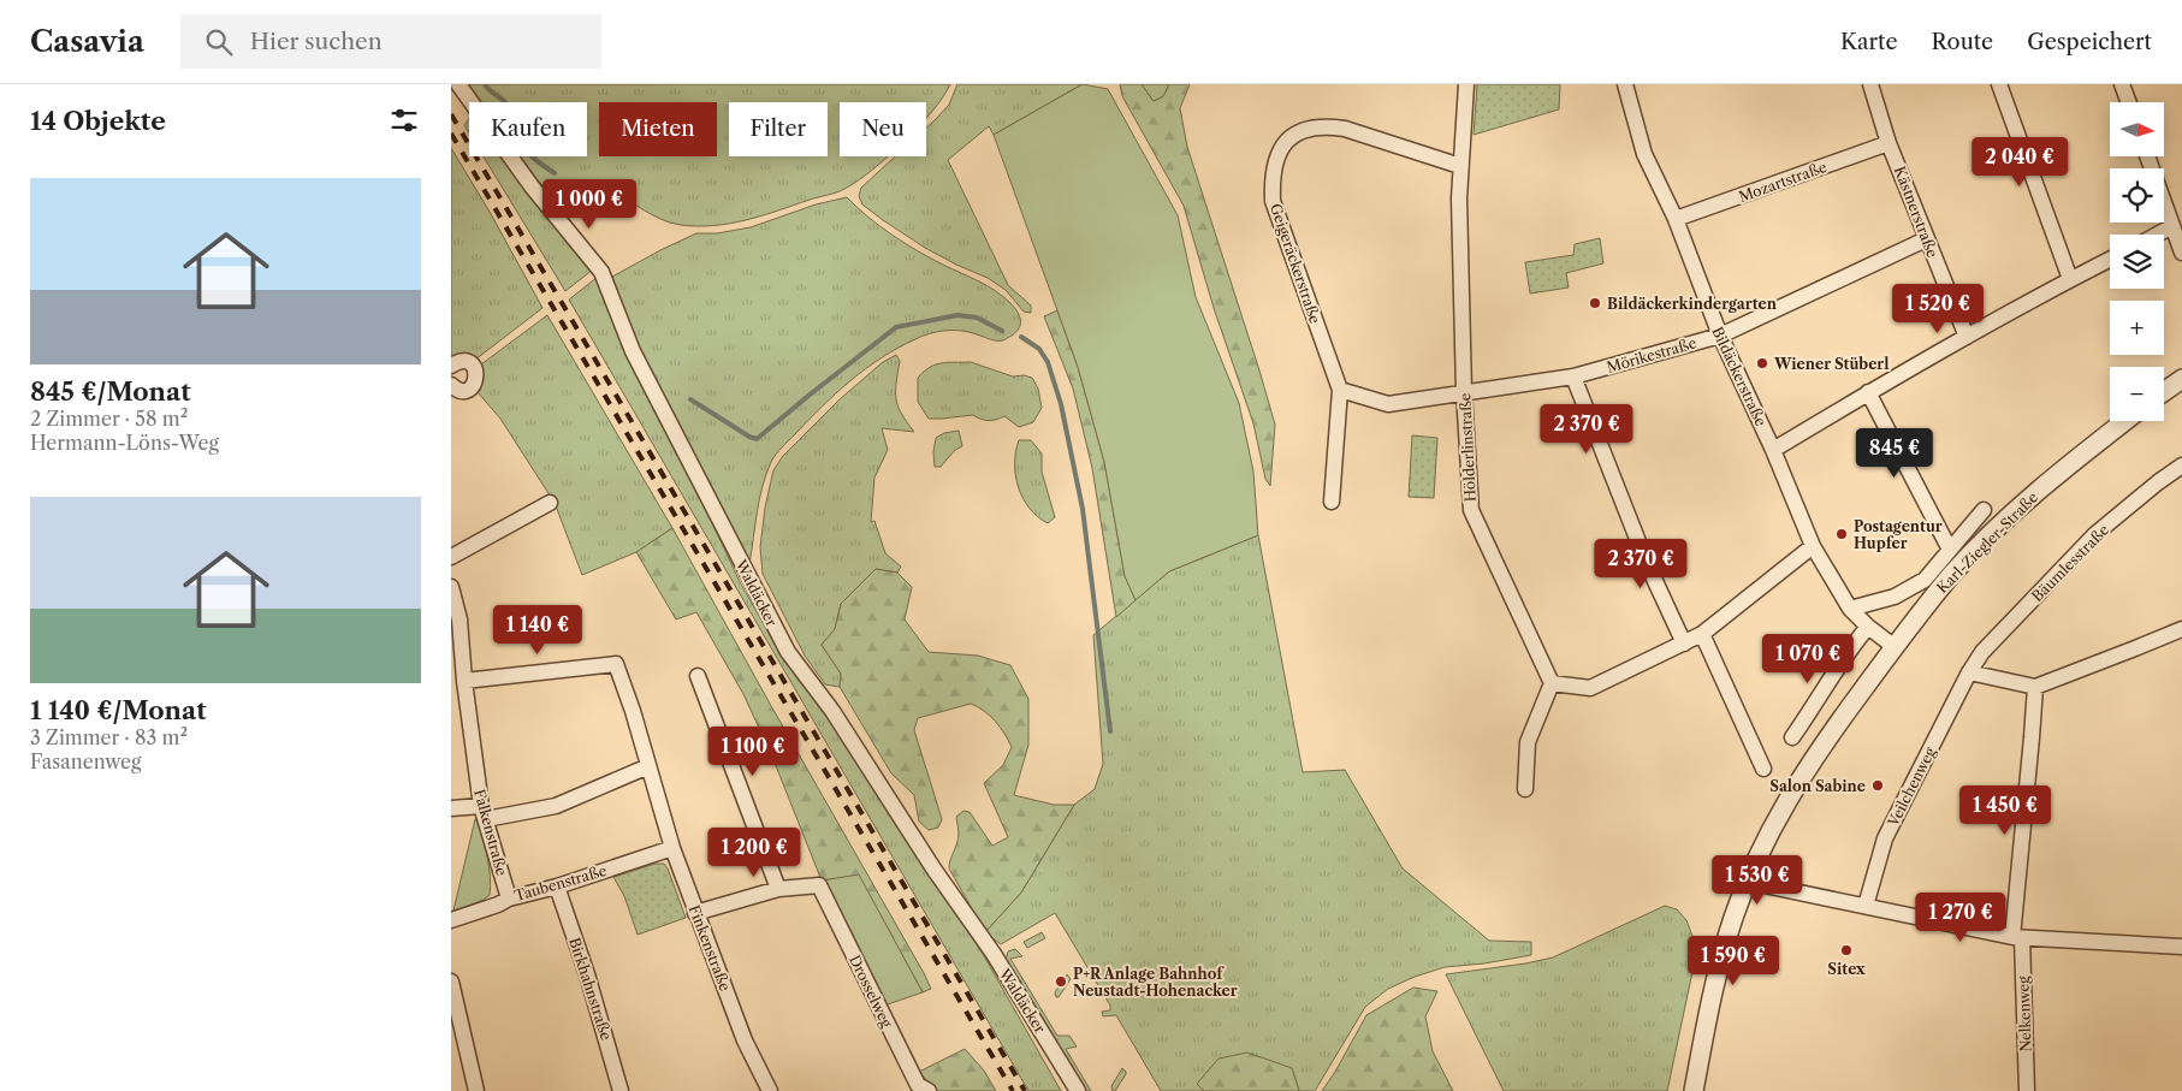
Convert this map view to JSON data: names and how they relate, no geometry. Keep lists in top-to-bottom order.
{
  "streets": {
    "street": [
      "Mozartstraße",
      "Kästnerstraße",
      "Geigeräckerstraße",
      "Mörikestraße",
      "Bildäckerstraße",
      "Hölderlinstraße",
      "Karl-Ziegler-Straße",
      "Bäumlesstraße",
      "Waldäcker",
      "Veilchenweg",
      "Falkenstraße",
      "Taubenstraße",
      "Finkenstraße",
      "Birkhahnstraße",
      "Drosselweg",
      "Nelkenweg"
    ]
  },
  "crossings": [
    ["Mozartstraße", "Kästnerstraße"],
    ["Mozartstraße", "Bildäckerstraße"],
    ["Kästnerstraße", "Mörikestraße"],
    ["Geigeräckerstraße", "Hölderlinstraße"],
    ["Mörikestraße", "Bildäckerstraße"],
    ["Mörikestraße", "Hölderlinstraße"],
    ["Bildäckerstraße", "Karl-Ziegler-Straße"],
    ["Bäumlesstraße", "Veilchenweg"],
    ["Falkenstraße", "Taubenstraße"],
    ["Falkenstraße", "Finkenstraße"],
    ["Taubenstraße", "Finkenstraße"],
    ["Taubenstraße", "Birkhahnstraße"]
  ],
  "places": [
    "Bildäckerkindergarten",
    "Wiener Stüberl",
    "Postagentur Hupfer",
    "Salon Sabine",
    "Sitex",
    "P+R Anlage Bahnhof Neustadt-Hohenacker"
  ],
  "north": "right",
  "page": {
    "header": "Casavia",
    "search": "Hier suchen",
    "nav": ["Karte", "Route", "Gespeichert"],
    "heading": "14 Objekte",
    "map_buttons": ["+", "−"],
    "chip": [
      "Kaufen",
      "Mieten",
      "Filter",
      "Neu"
    ],
    "price": [
      "2 040 €",
      "1 000 €",
      "1 520 €",
      "2 370 €",
      "845 €",
      "2 370 €",
      "1 140 €",
      "1 070 €",
      "1 100 €",
      "1 450 €",
      "1 200 €",
      "1 530 €",
      "1 270 €",
      "1 590 €"
    ],
    "list": [
      {
        "name": "845 €/Monat",
        "note": "2 Zimmer · 58 m² · Hermann-Löns-Weg"
      },
      {
        "name": "1 140 €/Monat",
        "note": "3 Zimmer · 83 m² · Fasanenweg"
      }
    ]
  }
}
